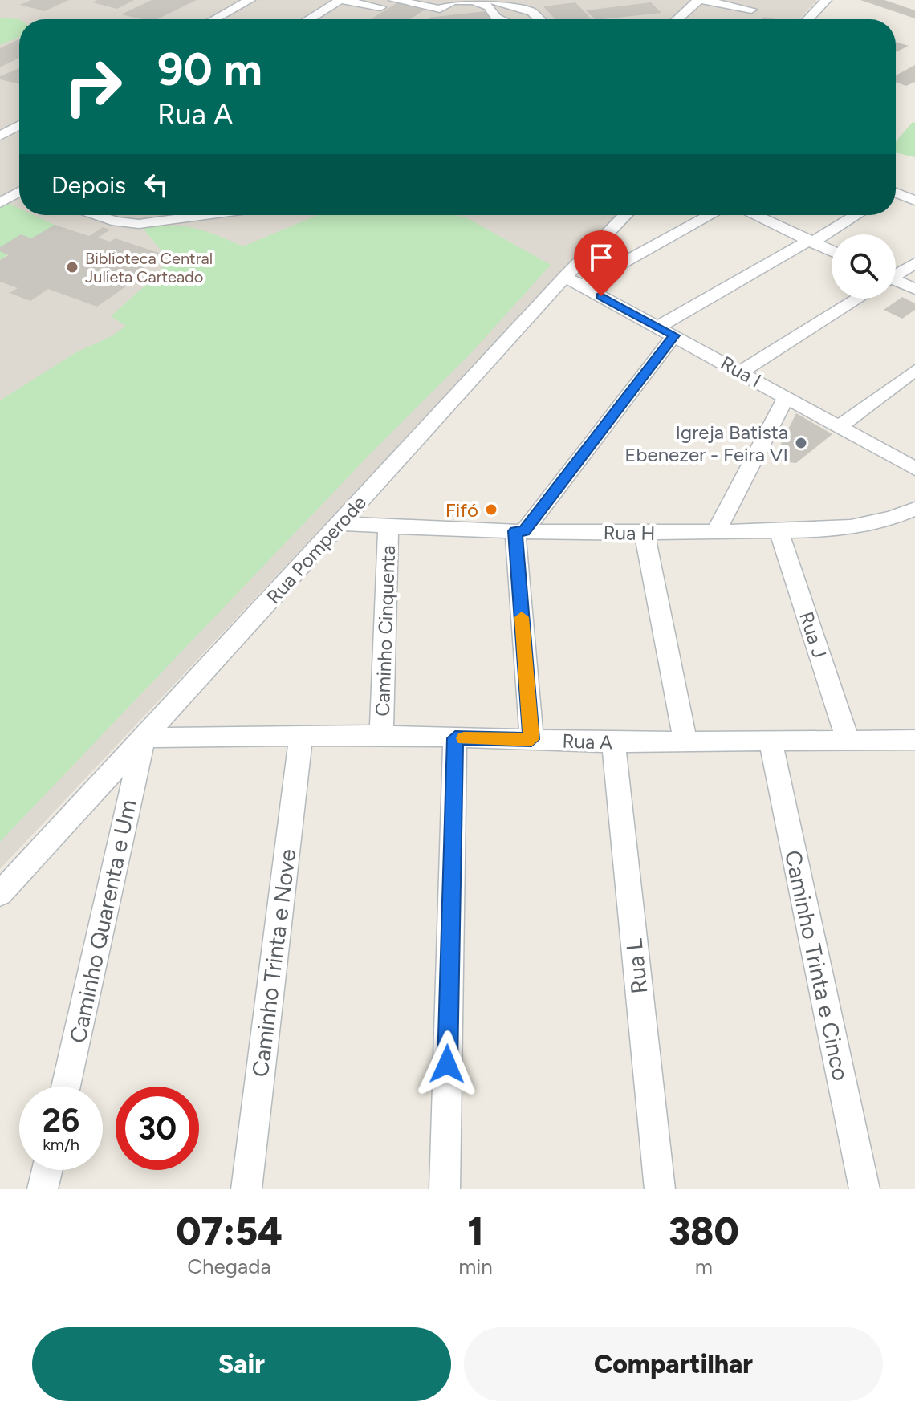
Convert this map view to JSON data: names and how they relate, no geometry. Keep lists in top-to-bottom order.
{
  "streets": {
    "street": [
      "Rua I",
      "Rua H",
      "Rua Pomperode",
      "Caminho Cinquenta",
      "Rua J",
      "Rua A",
      "Caminho Quarenta e Um",
      "Caminho Trinta e Nove",
      "Caminho Trinta e Cinco",
      "Rua L"
    ]
  },
  "crossings": [
    ["Rua I", "Rua Pomperode"],
    ["Rua H", "Rua Pomperode"],
    ["Rua H", "Caminho Cinquenta"],
    ["Rua H", "Rua J"],
    ["Rua Pomperode", "Rua A"],
    ["Rua Pomperode", "Caminho Quarenta e Um"],
    ["Caminho Cinquenta", "Rua A"],
    ["Rua J", "Rua A"],
    ["Rua A", "Caminho Quarenta e Um"],
    ["Rua A", "Caminho Trinta e Nove"],
    ["Rua A", "Caminho Trinta e Cinco"],
    ["Rua A", "Rua L"]
  ],
  "places": ["Biblioteca Central Julieta Carteado", "Igreja Batista Ebenezer - Feira VI", "Fifó"],
  "page": {
    "turn": ["90 m", "Rua A"],
    "then": "Depois",
    "speed": "26 km/h",
    "limit": "30",
    "eta": [
      "07:54",
      "Chegada",
      "1",
      "min",
      "380",
      "m"
    ],
    "buttons": ["Sair", "Compartilhar"]
  }
}
